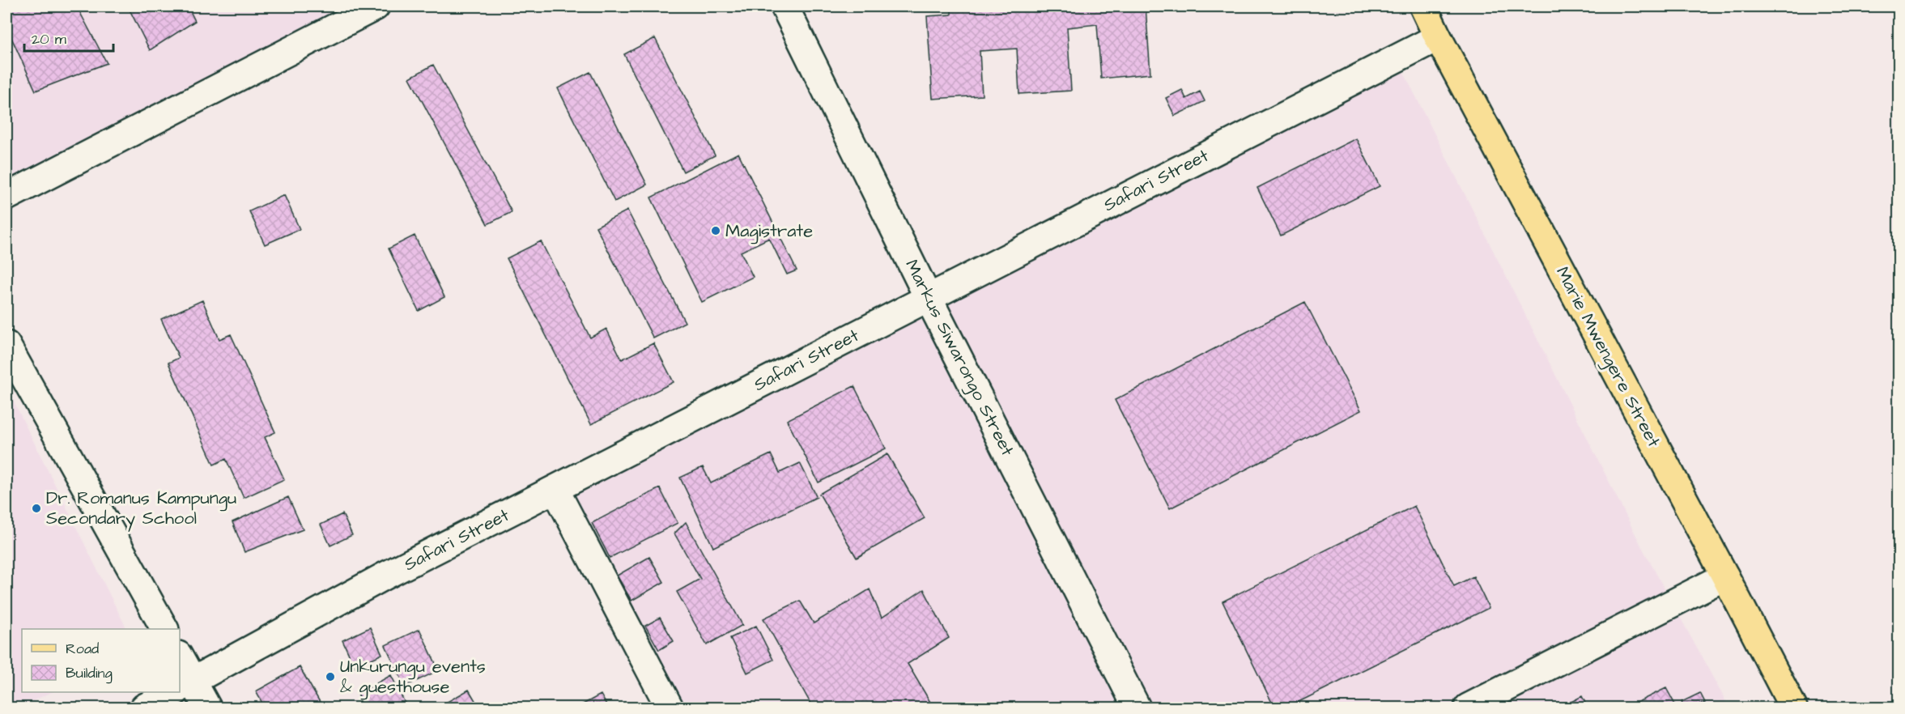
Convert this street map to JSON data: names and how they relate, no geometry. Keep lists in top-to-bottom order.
{
  "streets": {
    "main road": ["Marie Mwengere Street"],
    "street": ["Safari Street", "Markus Siwarongo Street"]
  },
  "crossings": [
    ["Safari Street", "Marie Mwengere Street"],
    ["Safari Street", "Markus Siwarongo Street"]
  ],
  "places": ["Magistrate", "Dr. Romanus Kampungu Secondary School", "Unkurungu events & guesthouse"],
  "legend": ["Road", "Building"],
  "scale_bar": "20 m"
}
